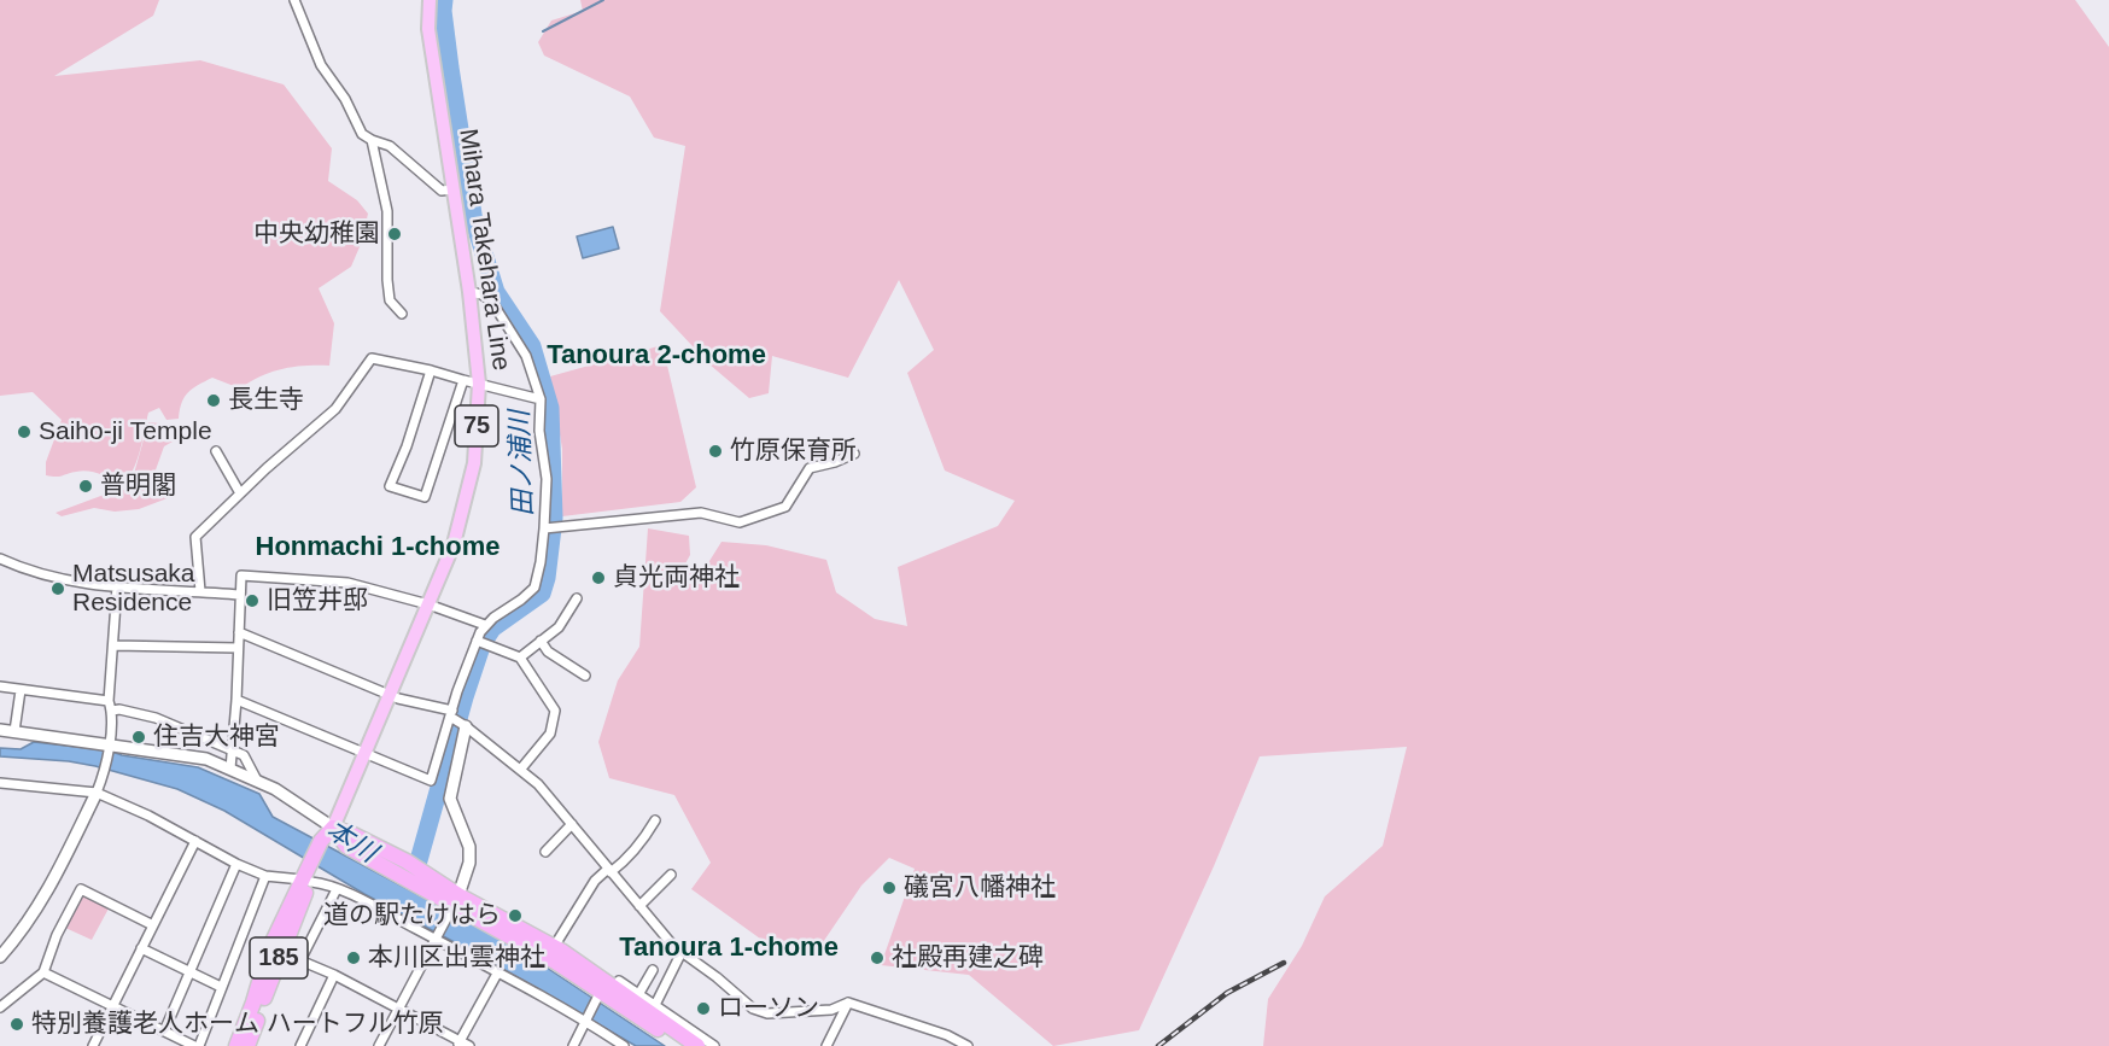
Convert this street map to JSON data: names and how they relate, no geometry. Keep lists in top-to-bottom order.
{
  "streets": {
    "highway": ["185"],
    "main road": ["Mihara Takehara Line", "75"]
  },
  "crossings": [
    ["Mihara Takehara Line", "185"]
  ],
  "districts": ["Tanoura 2-chome", "Honmachi 1-chome", "Tanoura 1-chome"],
  "water": ["田ノ浦川", "本川"],
  "places": [
    "中央幼稚園",
    "長生寺",
    "Saiho-ji Temple",
    "竹原保育所",
    "普明閣",
    "貞光両神社",
    "Matsusaka Residence",
    "旧笠井邸",
    "住吉大神宮",
    "礒宮八幡神社",
    "道の駅たけはら",
    "本川区出雲神社",
    "社殿再建之碑",
    "ローソン",
    "特別養護老人ホーム ハートフル竹原"
  ]
}
